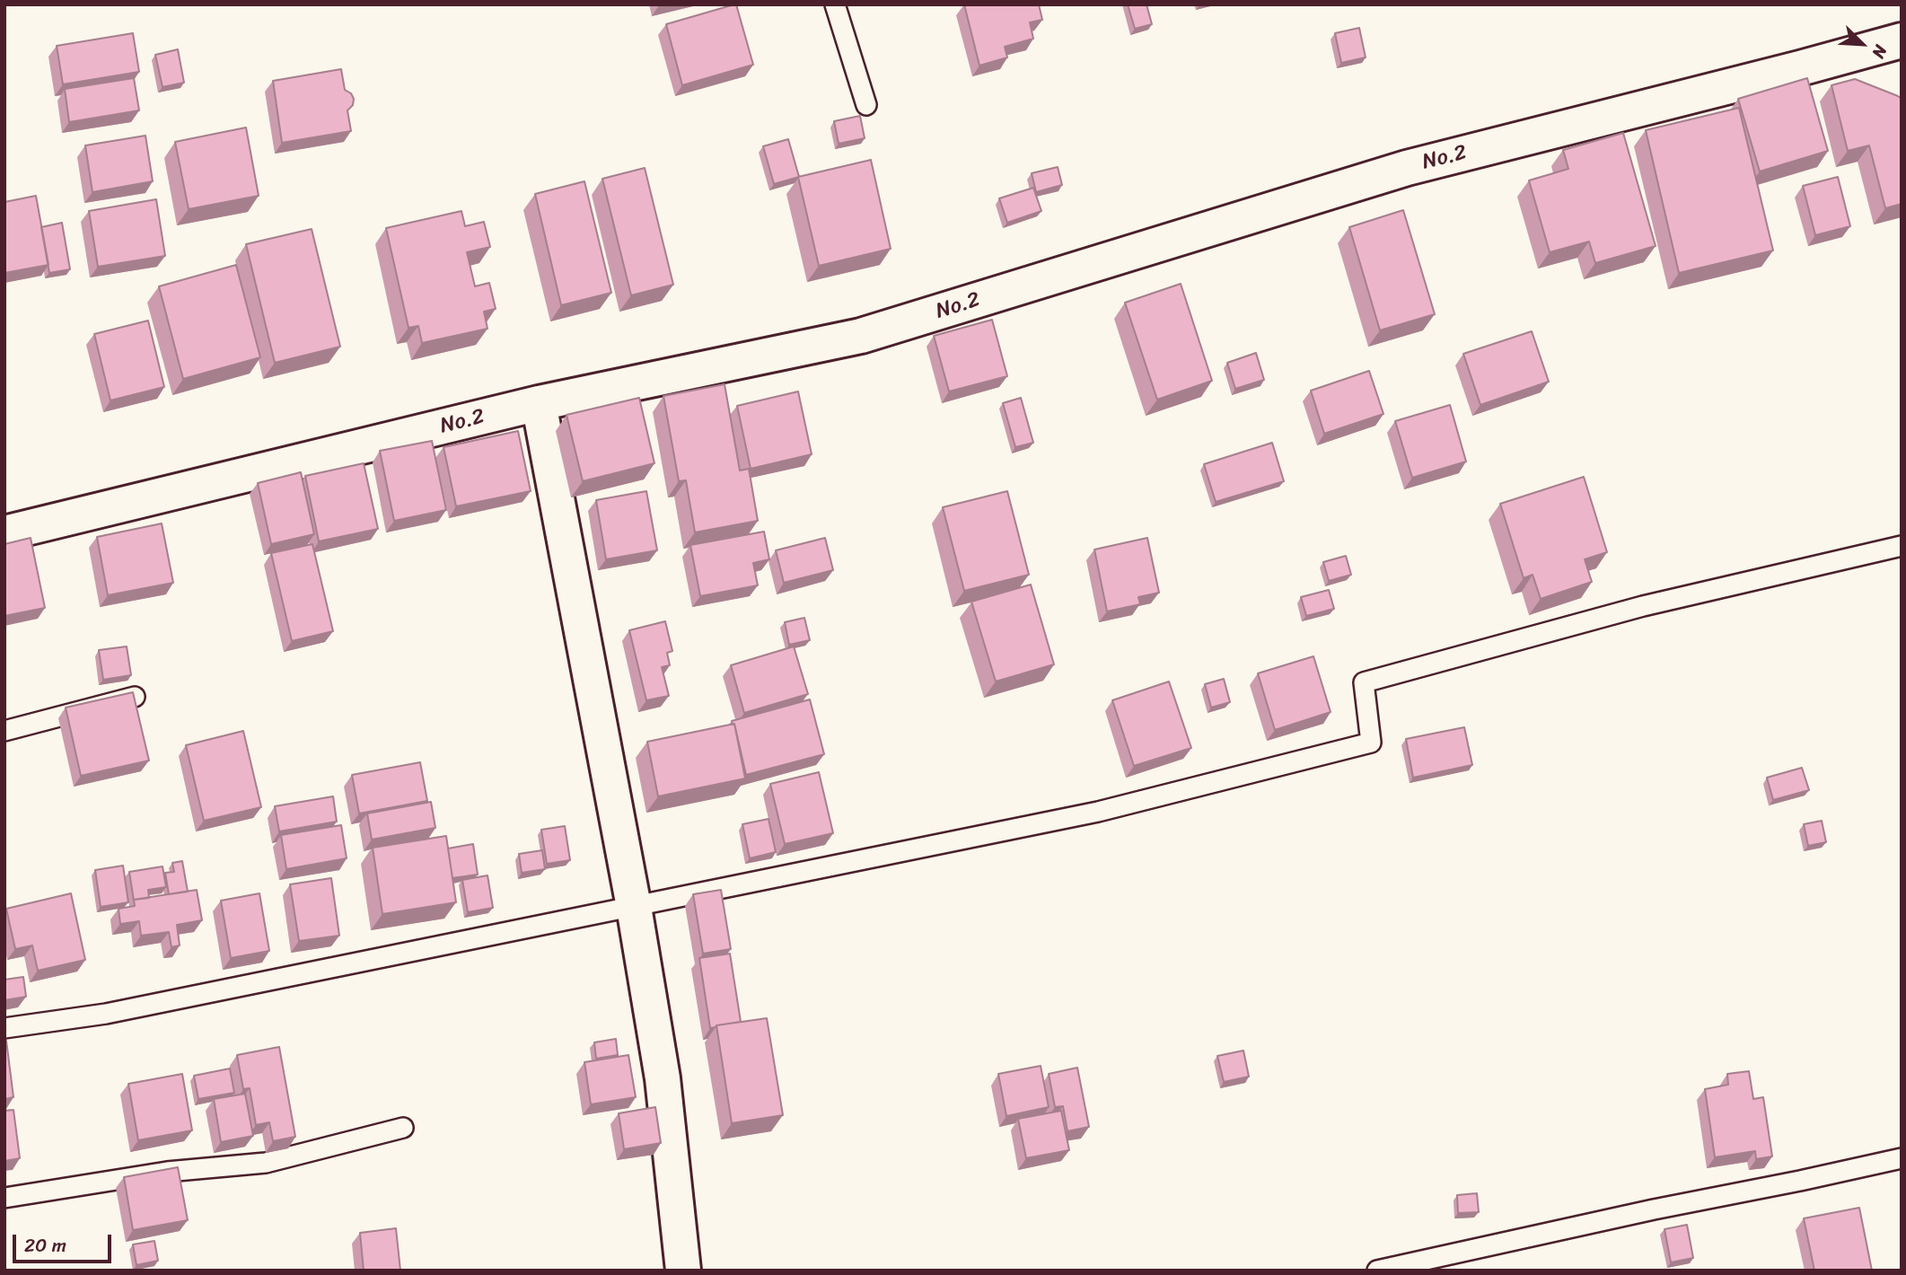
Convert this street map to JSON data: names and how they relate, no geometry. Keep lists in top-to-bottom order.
{
  "streets": {
    "street": ["No.2"]
  },
  "scale_bar": "20 m",
  "north": "bottom right"
}
